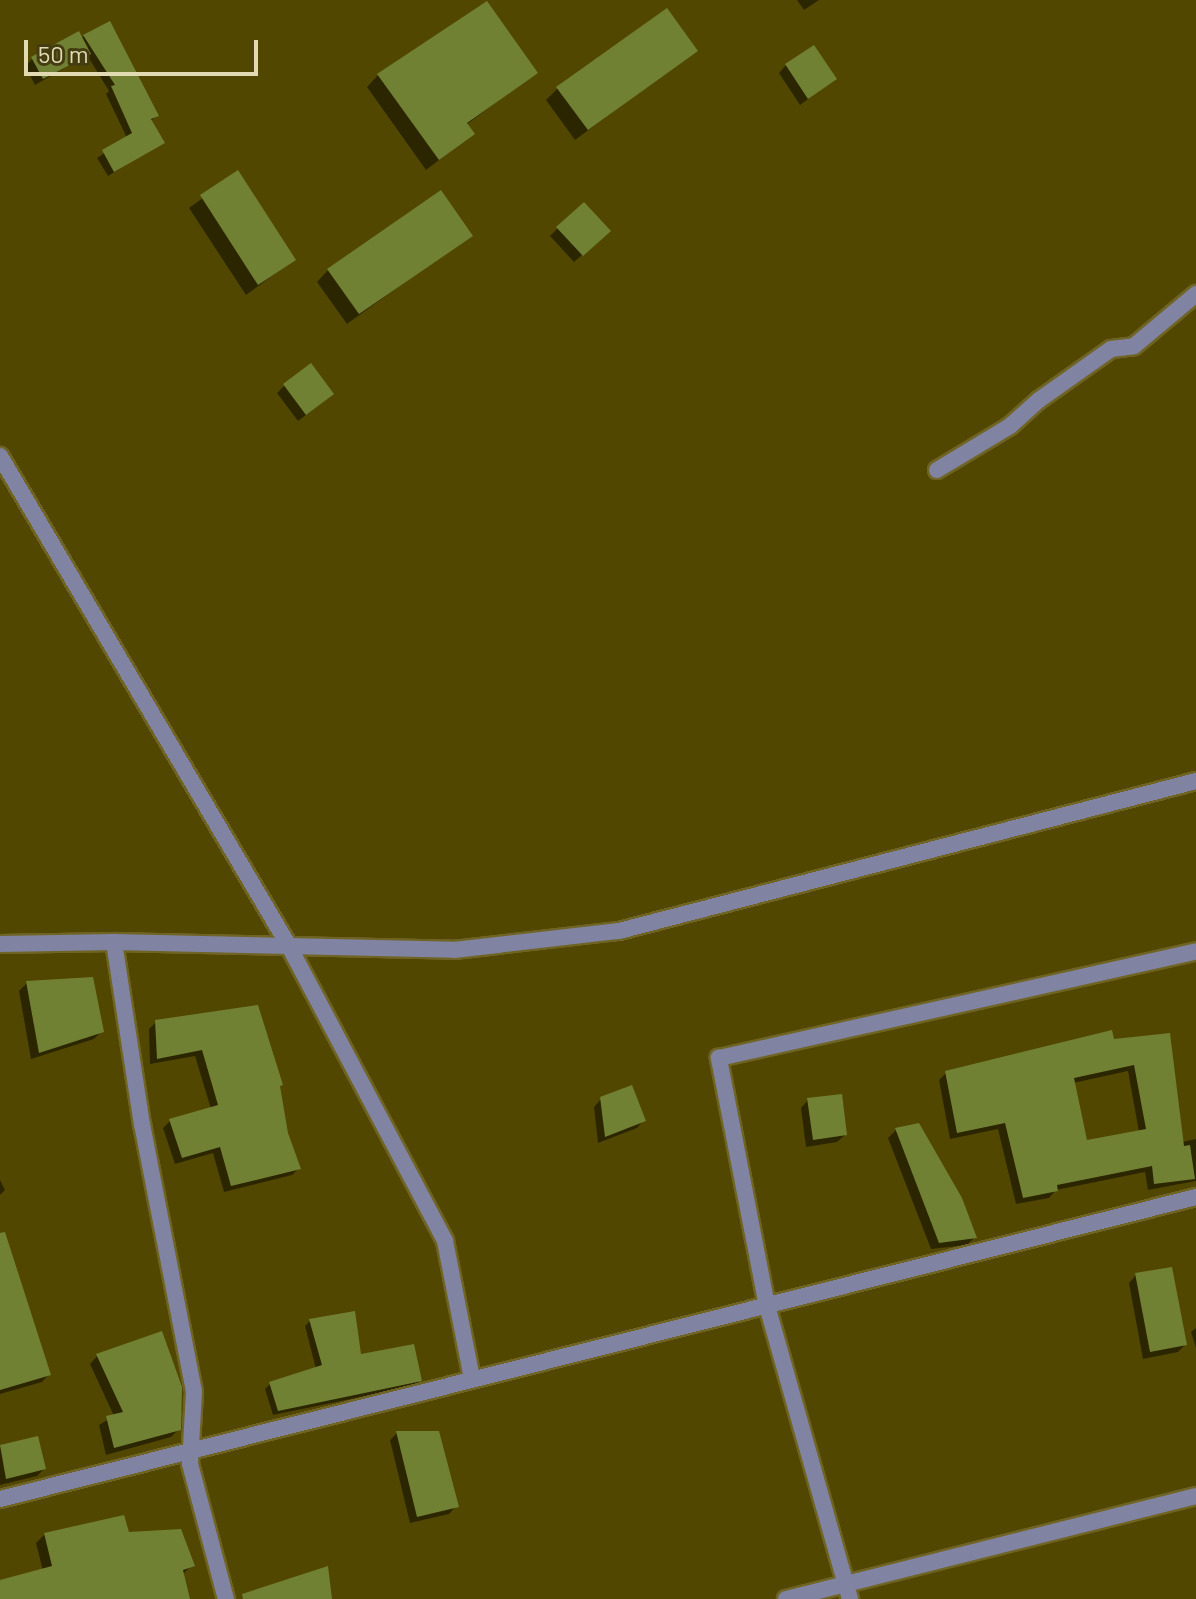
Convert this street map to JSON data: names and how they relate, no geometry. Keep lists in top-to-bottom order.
{
  "scale_bar": "50 m"
}
